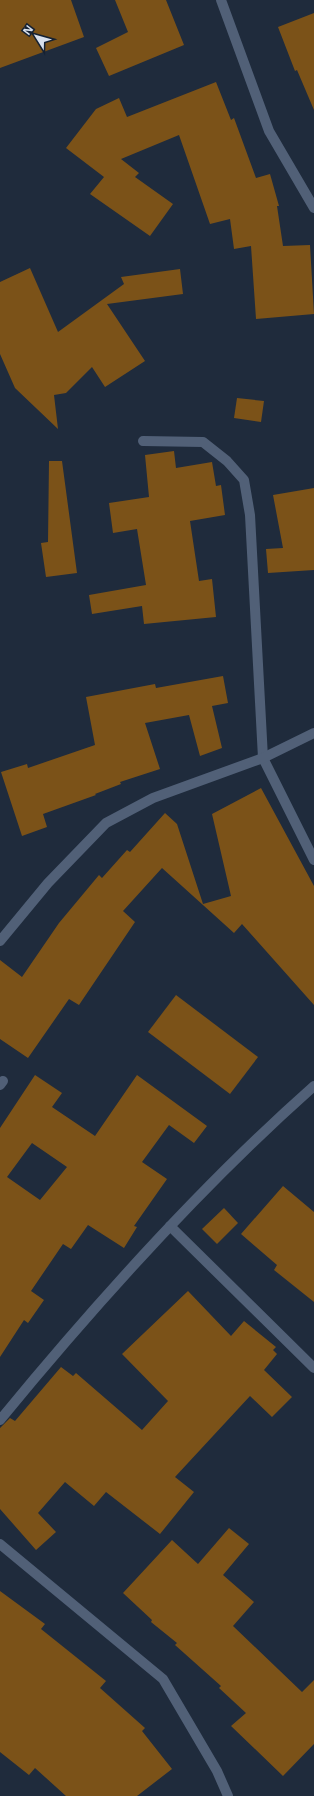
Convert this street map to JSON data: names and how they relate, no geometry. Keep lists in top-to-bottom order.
{
  "north": "top left"
}
